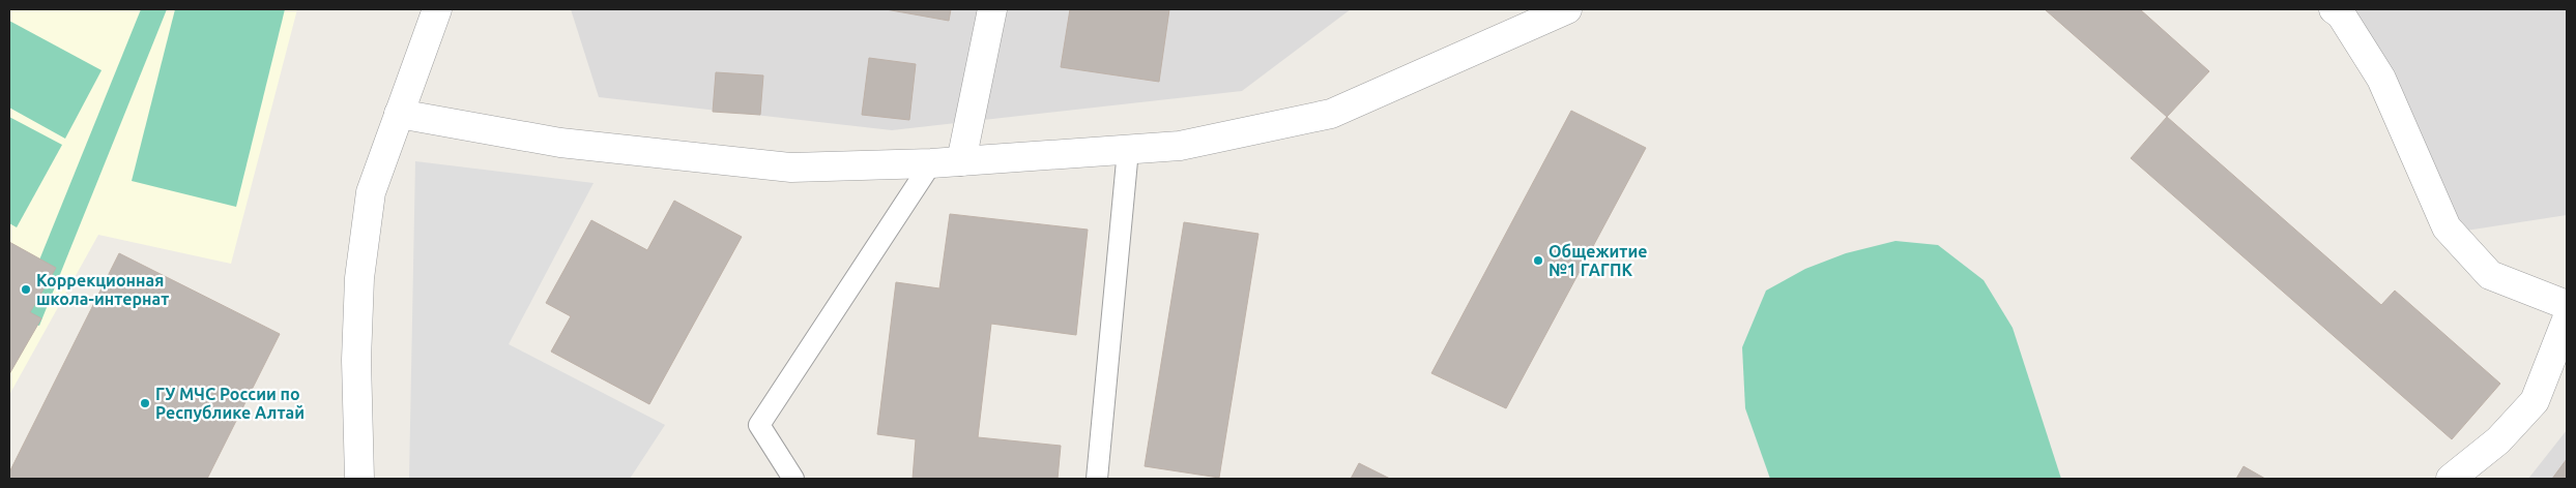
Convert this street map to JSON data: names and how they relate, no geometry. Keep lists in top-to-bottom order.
{
  "places": ["Общежитие №1 ГАГПК", "Коррекционная школа-интернат", "ГУ МЧС России по Республике Алтай"]
}
